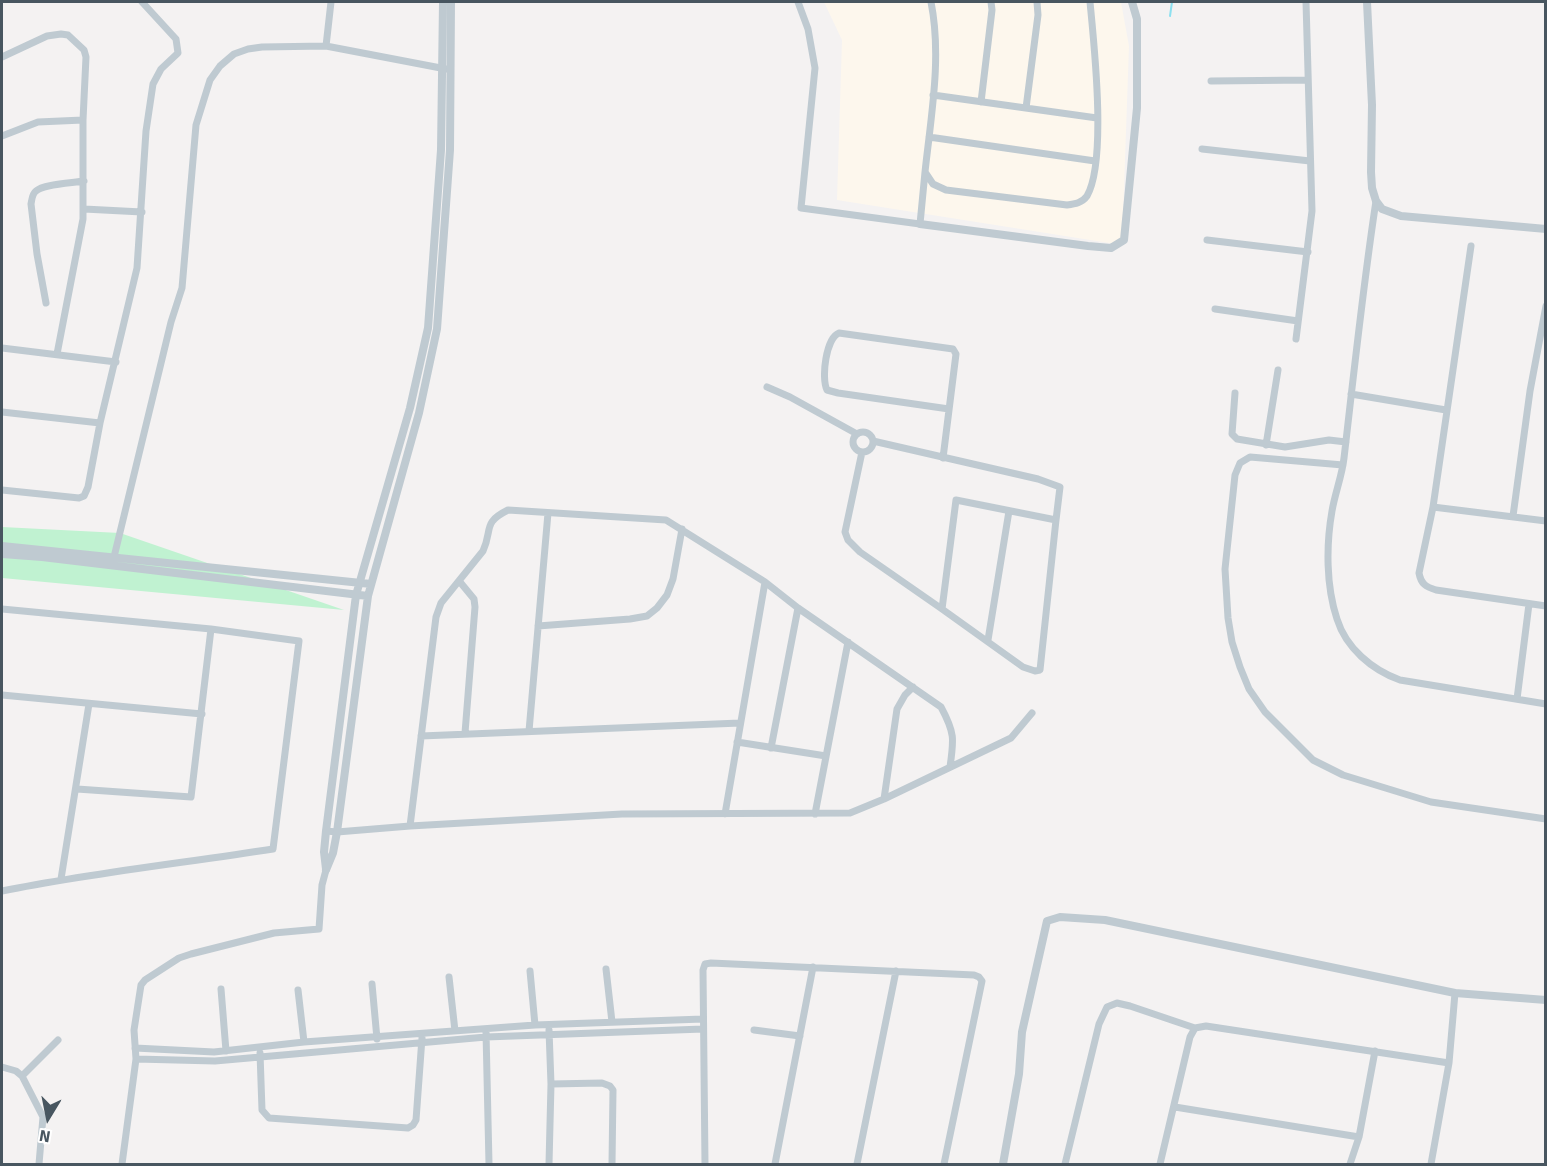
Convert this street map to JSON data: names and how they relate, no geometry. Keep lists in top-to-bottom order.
{
  "north": "bottom"
}
